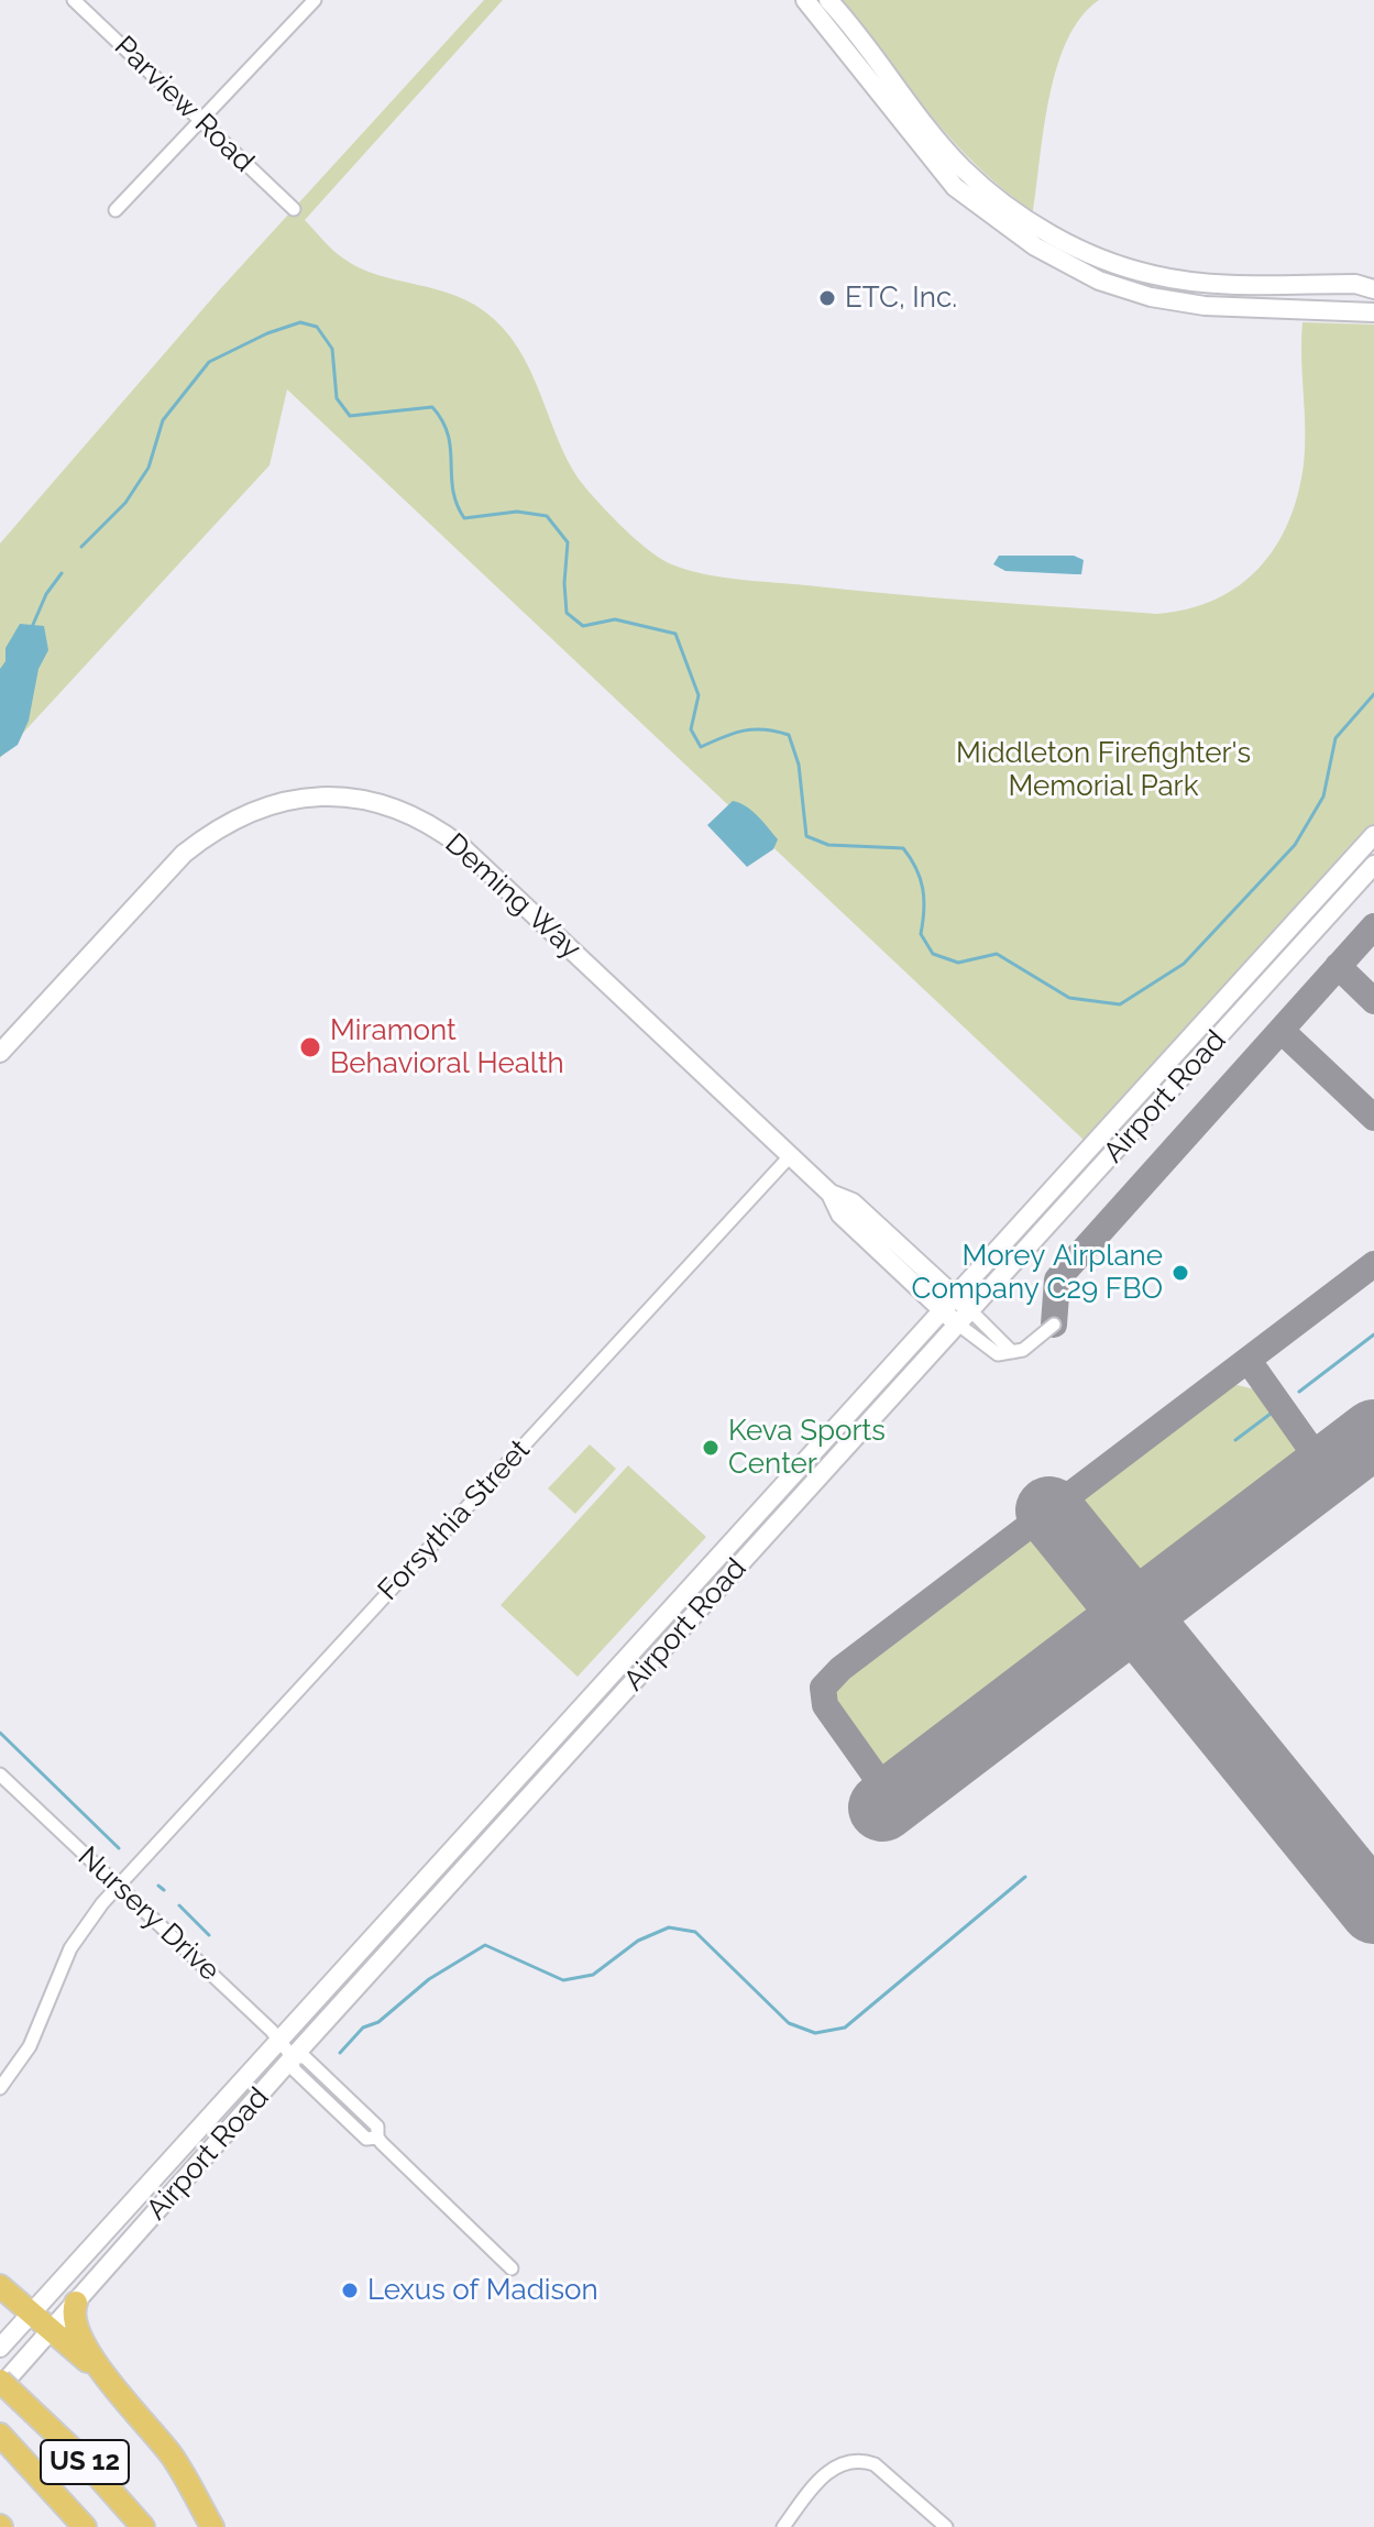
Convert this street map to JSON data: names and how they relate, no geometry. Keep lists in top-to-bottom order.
{
  "streets": {
    "highway": ["US 12"],
    "street": [
      "Parview Road",
      "Deming Way",
      "Airport Road",
      "Forsythia Street",
      "Nursery Drive"
    ]
  },
  "crossings": [
    ["Deming Way", "Airport Road"],
    ["Deming Way", "Forsythia Street"],
    ["Airport Road", "Nursery Drive"],
    ["Forsythia Street", "Nursery Drive"]
  ],
  "parks": ["Middleton Firefighter's Memorial Park"],
  "places": [
    "ETC, Inc.",
    "Miramont Behavioral Health",
    "Morey Airplane Company C29 FBO",
    "Keva Sports Center",
    "Lexus of Madison"
  ]
}
